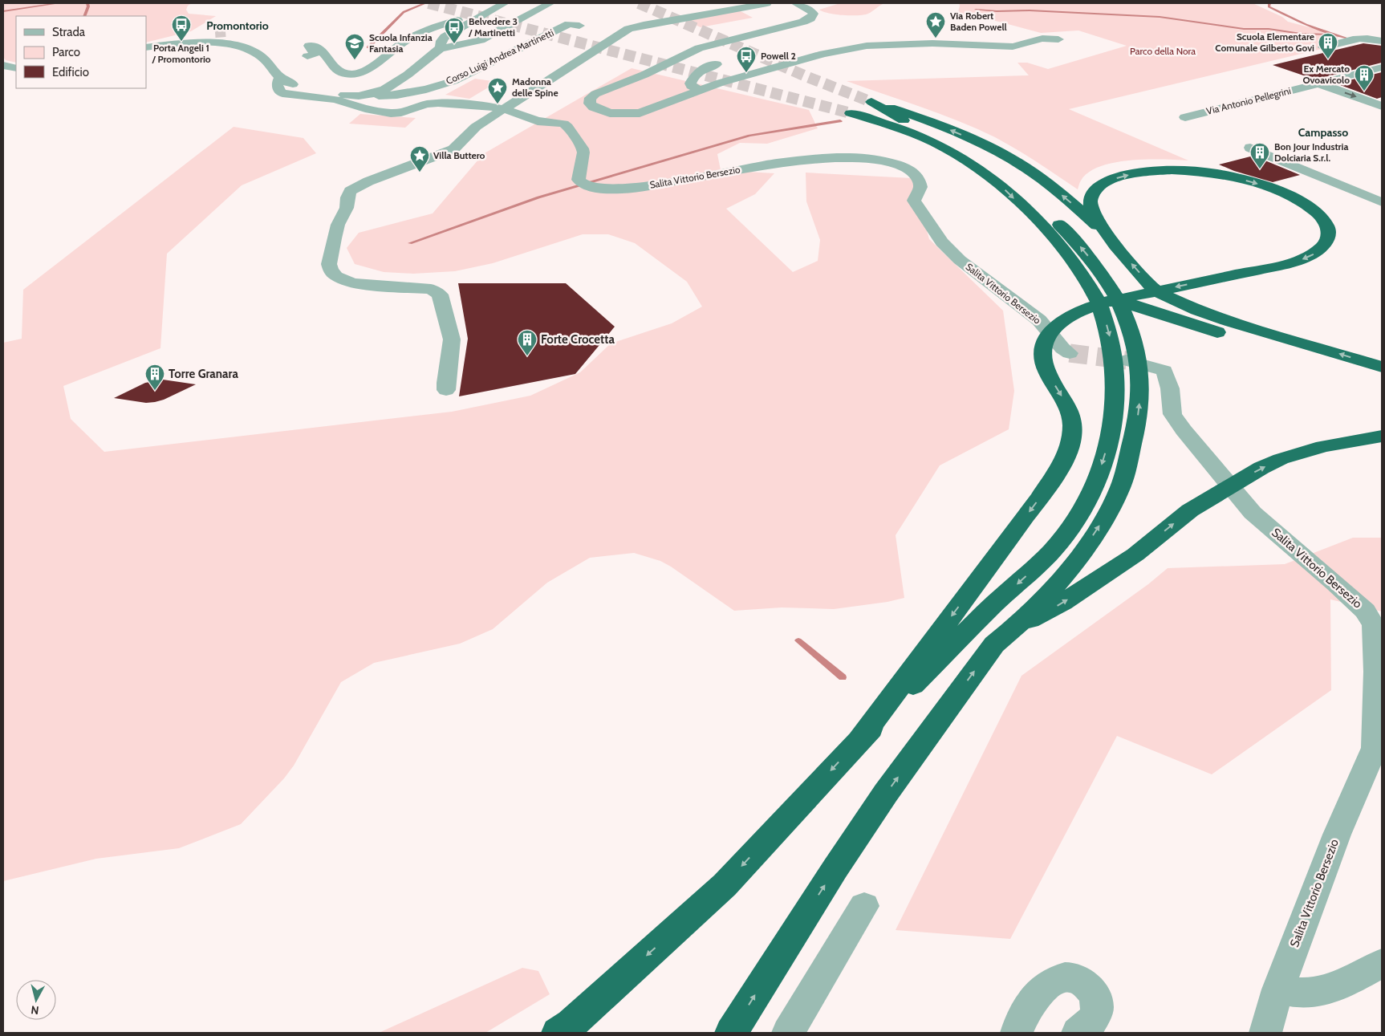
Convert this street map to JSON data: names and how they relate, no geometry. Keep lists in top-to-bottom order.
{
  "streets": {
    "street": ["Corso Luigi Andrea Martinetti", "Via Antonio Pellegrini", "Salita Vittorio Bersezio"]
  },
  "crossings": [
    ["Corso Luigi Andrea Martinetti", "Salita Vittorio Bersezio"]
  ],
  "districts": ["Promontorio", "Campasso"],
  "parks": ["Parco della Nora"],
  "places": {
    "place": ["Via Robert Baden Powell", "Madonna delle Spine", "Villa Buttero"],
    "bus stop": ["Porta Angeli 1 / Promontorio", "Belvedere 3 / Martinetti", "Powell 2"],
    "building": [
      "Scuola Elementare Comunale Gilberto Govi",
      "Ex Mercato Ovoavicolo",
      "Bon Jour Industria Dolciaria S.r.l.",
      "Forte Crocetta",
      "Torre Granara"
    ],
    "school or university": ["Scuola Infanzia Fantasia"]
  },
  "legend": ["Strada", "Parco", "Edificio"],
  "north": "bottom"
}
